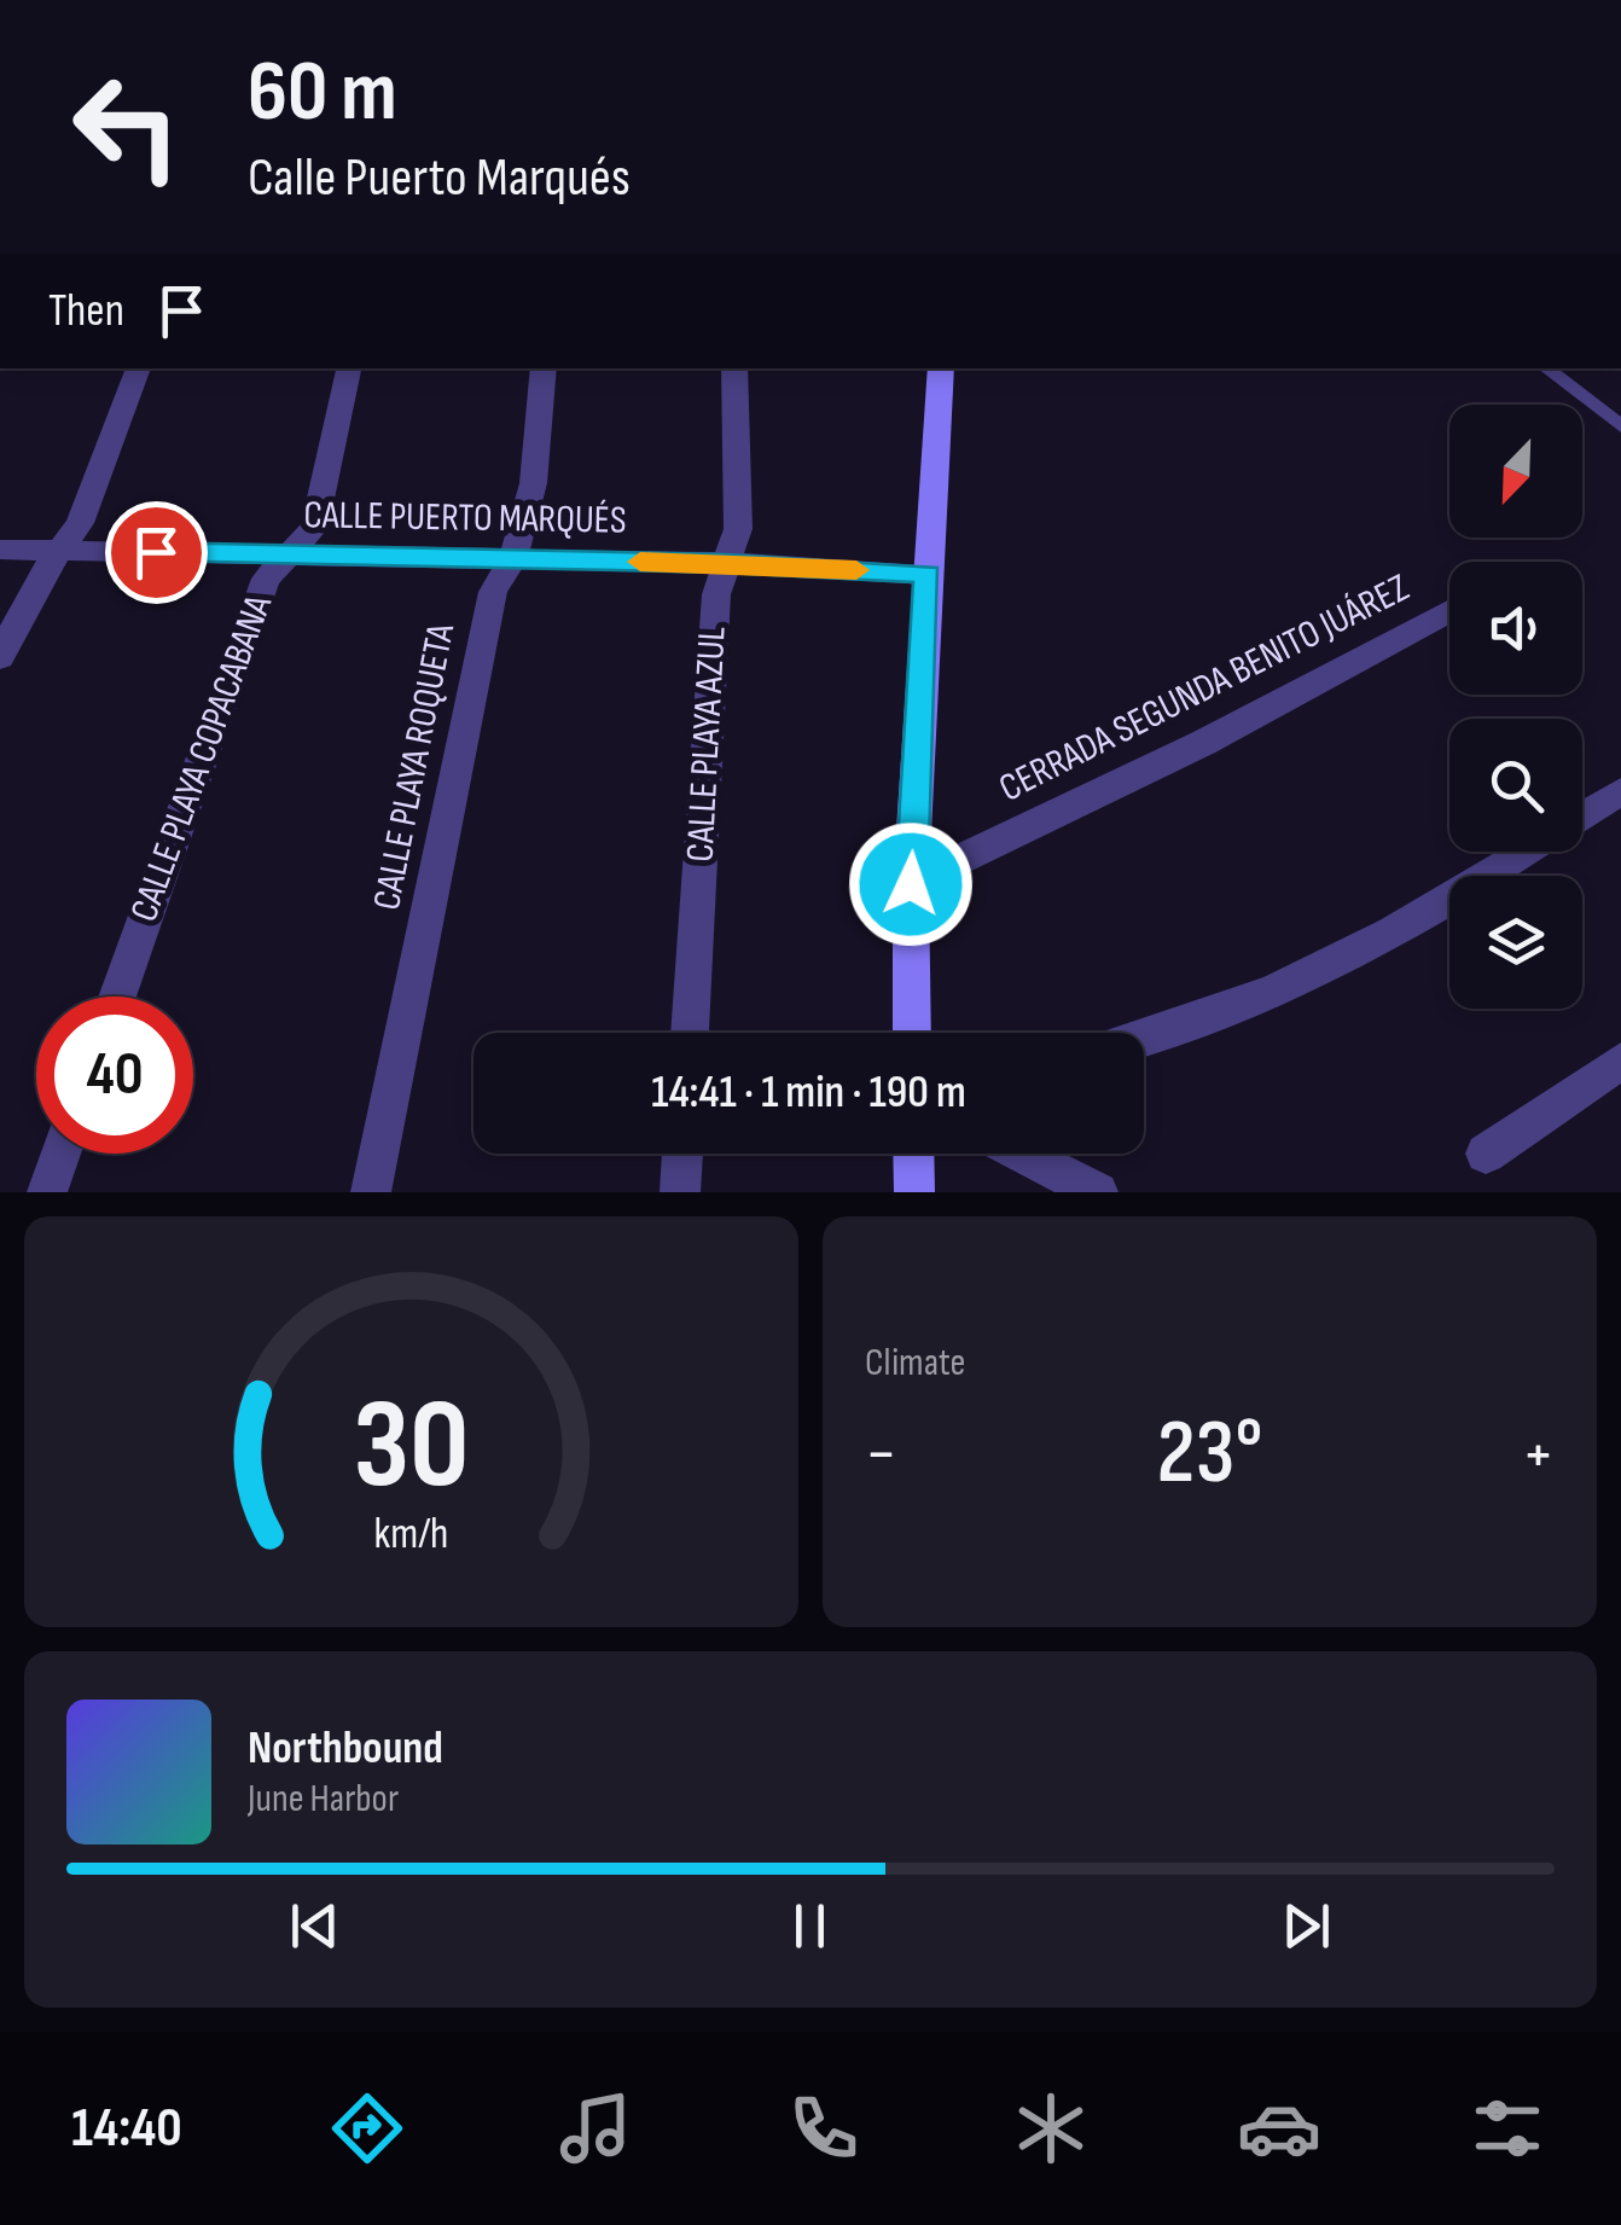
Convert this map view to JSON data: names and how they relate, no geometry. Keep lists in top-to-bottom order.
{
  "streets": {
    "street": [
      "CALLE PUERTO MARQUÉS",
      "CERRADA SEGUNDA BENITO JUÁREZ",
      "CALLE PLAYA AZUL",
      "CALLE PLAYA COPACABANA",
      "CALLE PLAYA ROQUETA"
    ]
  },
  "crossings": [
    ["CALLE PUERTO MARQUÉS", "CALLE PLAYA AZUL"],
    ["CALLE PUERTO MARQUÉS", "CALLE PLAYA COPACABANA"],
    ["CALLE PUERTO MARQUÉS", "CALLE PLAYA ROQUETA"]
  ],
  "north": "bottom left",
  "page": {
    "turn": ["60 m", "Calle Puerto Marqués"],
    "then": "Then",
    "limit": "40",
    "trip": "14:41 · 1 min · 190 m",
    "tile": "Climate",
    "heat": ["−", "23°", "+"],
    "song": ["Northbound", "June Harbor"],
    "tabs": "14:40",
    "gauge": ["30", "km/h"]
  }
}
